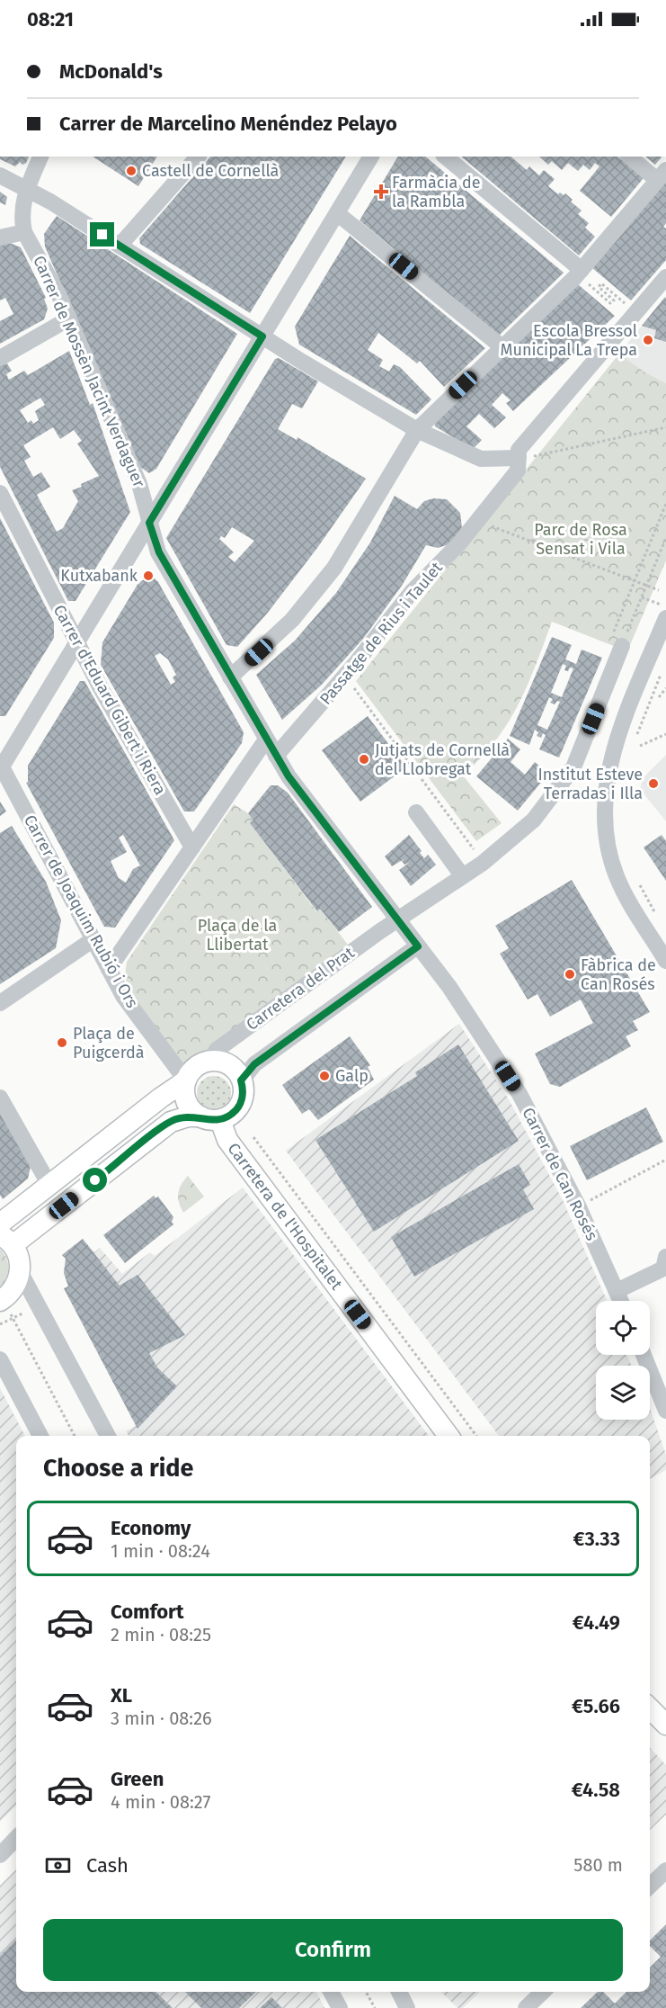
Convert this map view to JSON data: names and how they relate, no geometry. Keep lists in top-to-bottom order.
{
  "streets": {
    "main road": ["Carretera de l'Hospitalet"],
    "street": [
      "Carrer de Mossèn Jacint Verdaguer",
      "Passatge de Rius i Taulet",
      "Carrer d'Eduard Gibert i Riera",
      "Carrer de Joaquim Rubió i Ors",
      "Carretera del Prat",
      "Carrer de Can Rosés"
    ]
  },
  "crossings": [
    ["Carrer de Mossèn Jacint Verdaguer", "Passatge de Rius i Taulet"],
    ["Carrer de Mossèn Jacint Verdaguer", "Carrer de Can Rosés"],
    ["Passatge de Rius i Taulet", "Carrer de Can Rosés"],
    ["Carrer de Joaquim Rubió i Ors", "Carretera del Prat"],
    ["Carrer de Joaquim Rubió i Ors", "Carretera de l'Hospitalet"],
    ["Carretera del Prat", "Carrer de Can Rosés"],
    ["Carretera del Prat", "Carretera de l'Hospitalet"]
  ],
  "parks": ["Parc de Rosa Sensat i Vila", "Plaça de la Llibertat"],
  "places": {
    "other": [
      "Castell de Cornellà",
      "Escola Bressol Municipal La Trepa",
      "Kutxabank",
      "Jutjats de Cornellà del Llobregat",
      "Institut Esteve Terradas i Illa",
      "Fàbrica de Can Rosés",
      "Plaça de Puigcerdà",
      "Galp"
    ],
    "health": ["Farmàcia de la Rambla"]
  },
  "page": {
    "status": "08:21",
    "banner": ["McDonald's", "Carrer de Marcelino Menéndez Pelayo"],
    "heading": "Choose a ride",
    "list": [
      {
        "name": "Economy",
        "note": "1 min · 08:24",
        "value": "€3.33"
      },
      {
        "name": "Comfort",
        "note": "2 min · 08:25",
        "value": "€4.49"
      },
      {
        "name": "XL",
        "note": "3 min · 08:26",
        "value": "€5.66"
      },
      {
        "name": "Green",
        "note": "4 min · 08:27",
        "value": "€4.58"
      }
    ],
    "pay": ["Cash", "580 m"],
    "buttons": "Confirm"
  }
}
